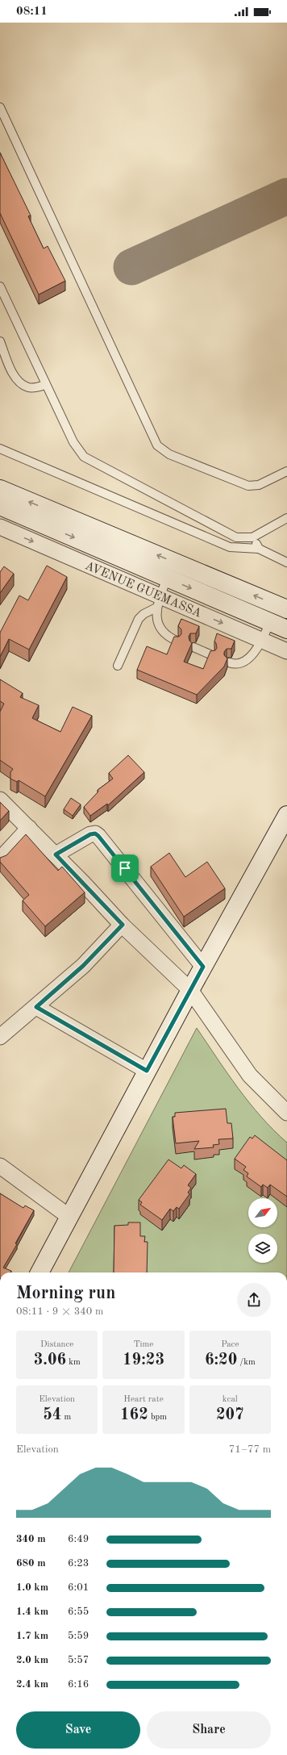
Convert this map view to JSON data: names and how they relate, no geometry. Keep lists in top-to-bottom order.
{
  "streets": {
    "main road": ["AVENUE GUEMASSA"]
  },
  "north": "top right",
  "page": {
    "status": "08:11",
    "heading": ["Morning run", "08:11 · 9 × 340 m"],
    "stats": [
      ["Distance", "3.06 km"],
      ["Time", "19:23"],
      ["Pace", "6:20 /km"],
      ["Elevation", "54 m"],
      ["Heart rate", "162 bpm"],
      ["kcal", "207"]
    ],
    "chart": ["Elevation", "71–77 m"],
    "list": [
      {
        "name": "340 m",
        "note": "6:49"
      },
      {
        "name": "680 m",
        "note": "6:23"
      },
      {
        "name": "1.0 km",
        "note": "6:01"
      },
      {
        "name": "1.4 km",
        "note": "6:55"
      },
      {
        "name": "1.7 km",
        "note": "5:59"
      },
      {
        "name": "2.0 km",
        "note": "5:57"
      },
      {
        "name": "2.4 km",
        "note": "6:16"
      }
    ],
    "buttons": ["Save", "Share"]
  }
}
